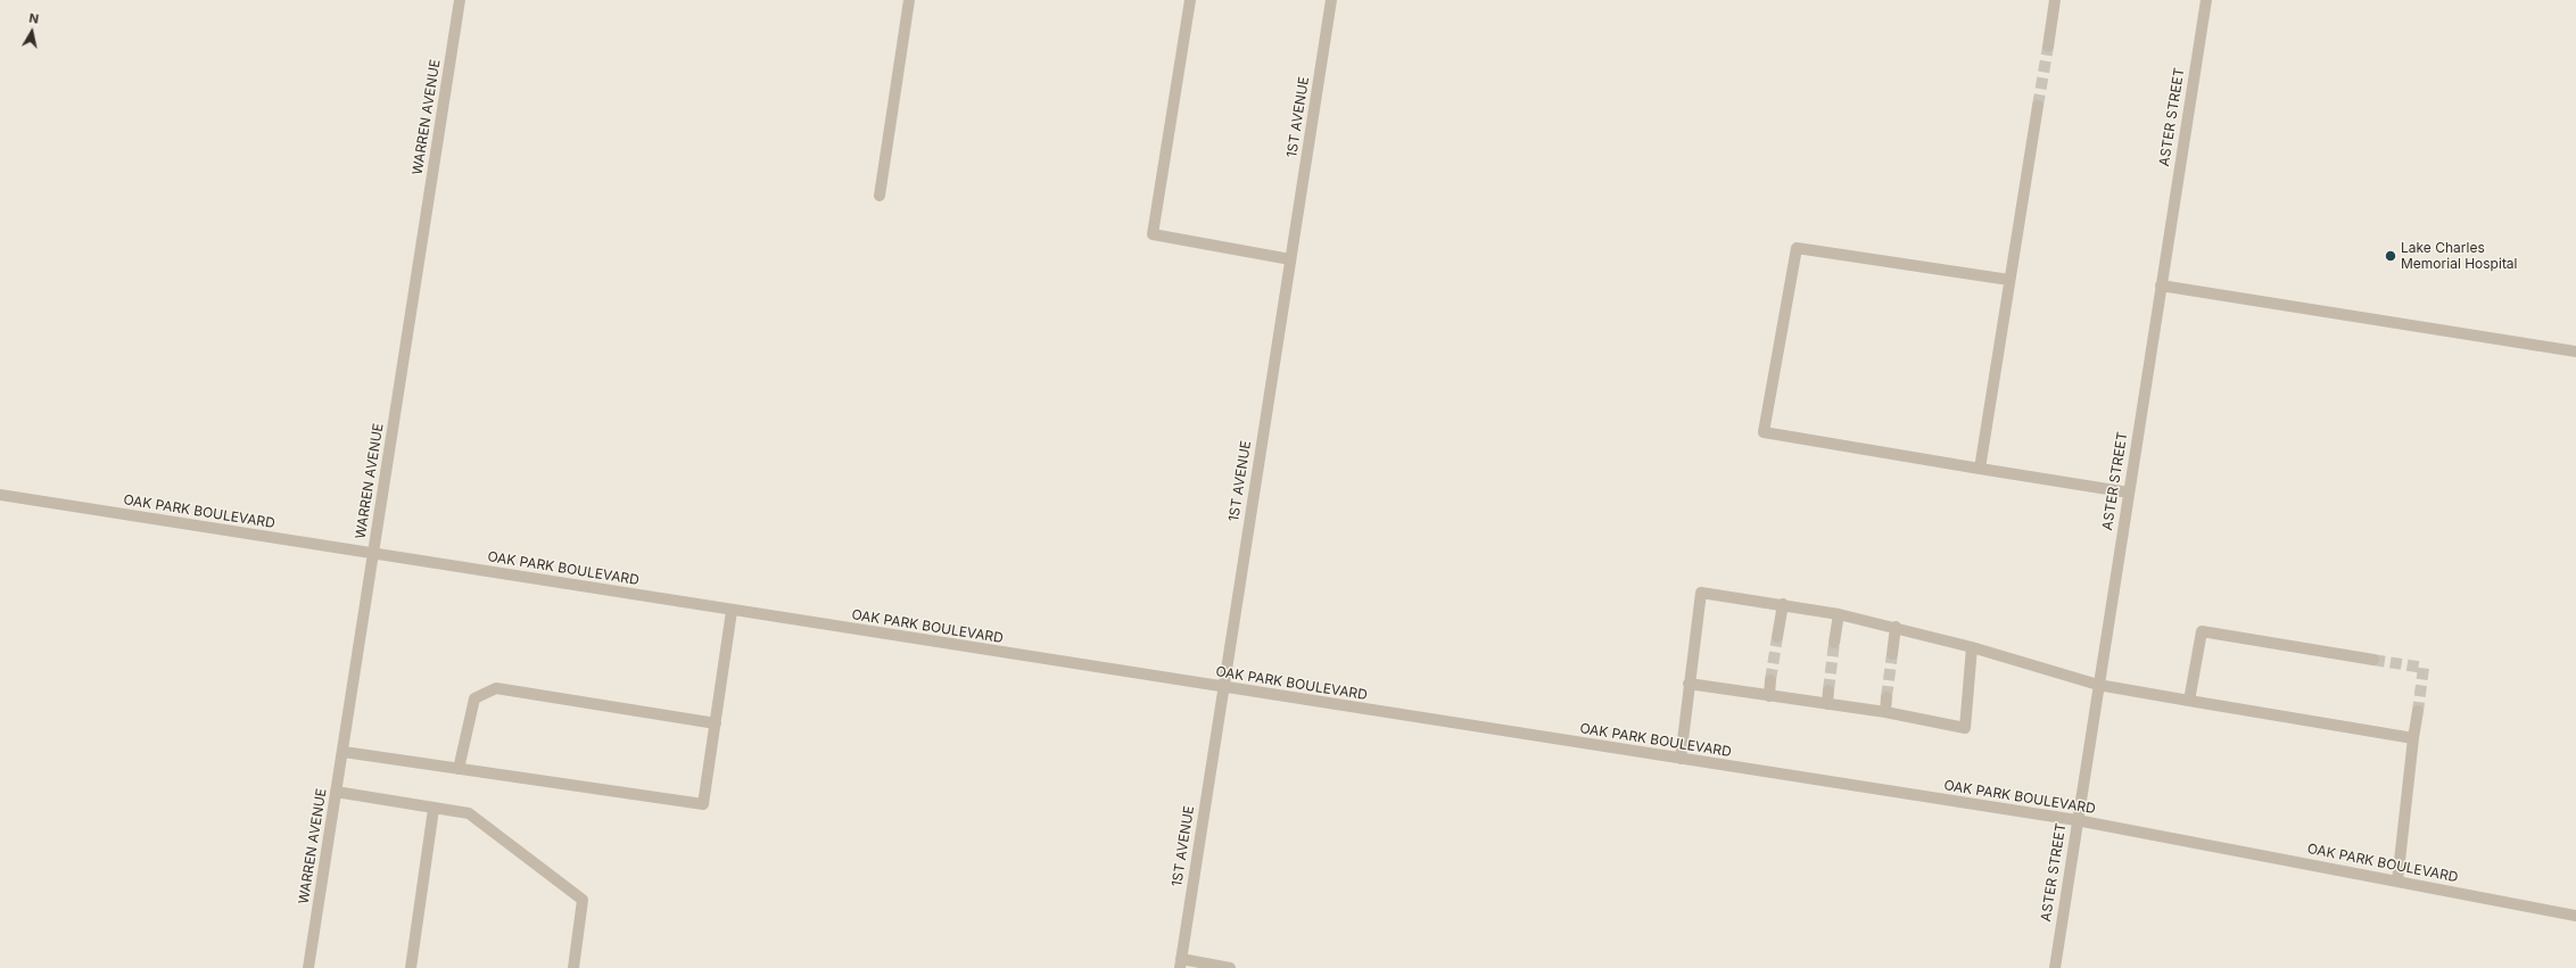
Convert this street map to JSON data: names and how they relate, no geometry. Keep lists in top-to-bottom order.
{
  "streets": {
    "street": [
      "WARREN AVENUE",
      "1ST AVENUE",
      "ASTER STREET",
      "OAK PARK BOULEVARD"
    ]
  },
  "crossings": [
    ["WARREN AVENUE", "OAK PARK BOULEVARD"],
    ["1ST AVENUE", "OAK PARK BOULEVARD"],
    ["ASTER STREET", "OAK PARK BOULEVARD"]
  ],
  "places": ["Lake Charles Memorial Hospital"],
  "north": "top"
}
